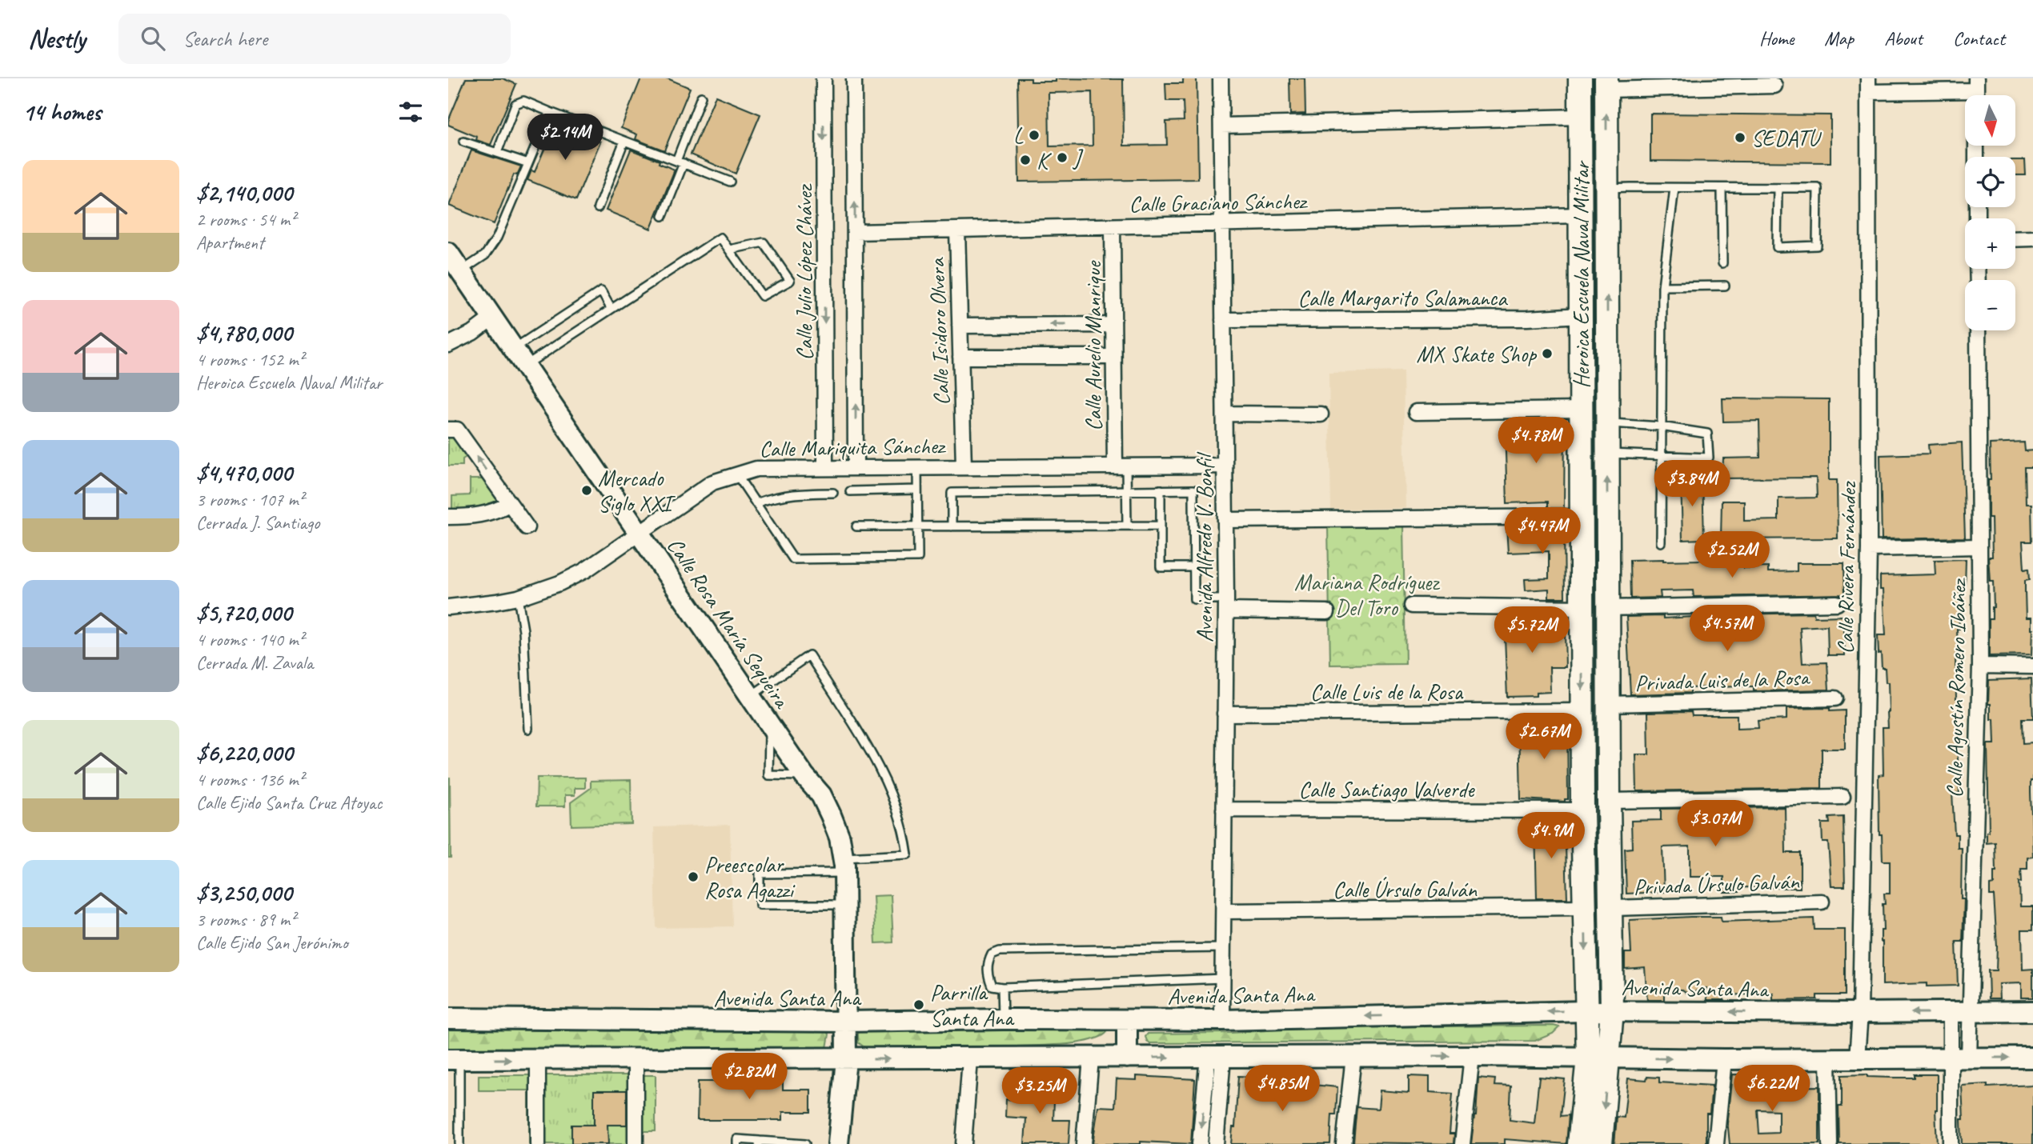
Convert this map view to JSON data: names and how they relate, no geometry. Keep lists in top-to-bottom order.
{
  "streets": {
    "main road": ["Heroica Escuela Naval Militar", "Calle Rosa María Sequeira", "Avenida Santa Ana"],
    "street": [
      "Calle Graciano Sánchez",
      "Calle Julio López Chávez",
      "Calle Margarito Salamanca",
      "Calle Isidoro Olvera",
      "Calle Aurelio Manrique",
      "Calle Mariquita Sánchez",
      "Avenida Alfredo V. Bonfil",
      "Calle Rivera Fernández",
      "Privada Luis de la Rosa",
      "Calle Agustín Romero Ibáñez",
      "Calle Luis de la Rosa",
      "Calle Santiago Valverde",
      "Privada Úrsulo Galván",
      "Calle Úrsulo Galván"
    ]
  },
  "crossings": [
    ["Calle Graciano Sánchez", "Heroica Escuela Naval Militar"],
    ["Calle Graciano Sánchez", "Calle Isidoro Olvera"],
    ["Calle Graciano Sánchez", "Calle Aurelio Manrique"],
    ["Calle Graciano Sánchez", "Avenida Alfredo V. Bonfil"],
    ["Calle Julio López Chávez", "Calle Mariquita Sánchez"],
    ["Heroica Escuela Naval Militar", "Calle Margarito Salamanca"],
    ["Heroica Escuela Naval Militar", "Privada Luis de la Rosa"],
    ["Heroica Escuela Naval Militar", "Calle Luis de la Rosa"],
    ["Heroica Escuela Naval Militar", "Calle Santiago Valverde"],
    ["Heroica Escuela Naval Militar", "Privada Úrsulo Galván"],
    ["Heroica Escuela Naval Militar", "Calle Úrsulo Galván"],
    ["Heroica Escuela Naval Militar", "Avenida Santa Ana"],
    ["Calle Margarito Salamanca", "Avenida Alfredo V. Bonfil"],
    ["Calle Isidoro Olvera", "Calle Mariquita Sánchez"],
    ["Calle Aurelio Manrique", "Calle Mariquita Sánchez"],
    ["Calle Mariquita Sánchez", "Avenida Alfredo V. Bonfil"],
    ["Calle Mariquita Sánchez", "Calle Rosa María Sequeira"],
    ["Avenida Alfredo V. Bonfil", "Calle Luis de la Rosa"],
    ["Avenida Alfredo V. Bonfil", "Calle Santiago Valverde"],
    ["Avenida Alfredo V. Bonfil", "Calle Úrsulo Galván"],
    ["Avenida Alfredo V. Bonfil", "Avenida Santa Ana"],
    ["Calle Rivera Fernández", "Avenida Santa Ana"],
    ["Calle Rosa María Sequeira", "Avenida Santa Ana"],
    ["Calle Agustín Romero Ibáñez", "Avenida Santa Ana"]
  ],
  "parks": ["Mariana Rodríguez Del Toro"],
  "places": [
    "L",
    "SEDATU",
    "J",
    "K",
    "MX Skate Shop",
    "Mercado Siglo XXI",
    "Preescolar Rosa Agazzi",
    "Parrilla Santa Ana"
  ],
  "north": "bottom",
  "page": {
    "header": "Nestly",
    "search": "Search here",
    "nav": [
      "Home",
      "Map",
      "About",
      "Contact"
    ],
    "heading": "14 homes",
    "map_buttons": ["+", "−"],
    "price": [
      "$2.14M",
      "$4.78M",
      "$3.84M",
      "$4.47M",
      "$2.52M",
      "$4.57M",
      "$5.72M",
      "$2.67M",
      "$3.07M",
      "$4.9M",
      "$2.82M",
      "$4.85M",
      "$6.22M",
      "$3.25M"
    ],
    "list": [
      {
        "name": "$2,140,000",
        "note": "2 rooms · 54 m² · Apartment"
      },
      {
        "name": "$4,780,000",
        "note": "4 rooms · 152 m² · Heroica Escuela Naval Militar"
      },
      {
        "name": "$4,470,000",
        "note": "3 rooms · 107 m² · Cerrada J. Santiago"
      },
      {
        "name": "$5,720,000",
        "note": "4 rooms · 140 m² · Cerrada M. Zavala"
      },
      {
        "name": "$6,220,000",
        "note": "4 rooms · 136 m² · Calle Ejido Santa Cruz Atoyac"
      },
      {
        "name": "$3,250,000",
        "note": "3 rooms · 89 m² · Calle Ejido San Jerónimo"
      }
    ]
  }
}
